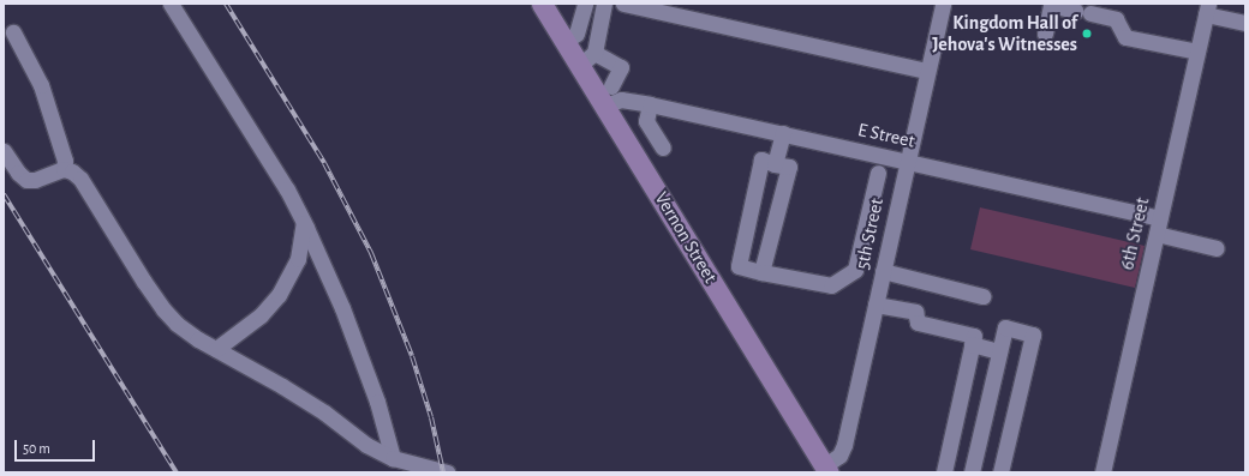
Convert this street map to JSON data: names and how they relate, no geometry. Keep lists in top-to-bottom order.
{
  "streets": {
    "main road": ["Vernon Street"],
    "street": ["E Street", "5th Street", "6th Street"]
  },
  "crossings": [
    ["E Street", "5th Street"],
    ["E Street", "6th Street"],
    ["E Street", "Vernon Street"],
    ["5th Street", "Vernon Street"]
  ],
  "places": ["Kingdom Hall of Jehova's Witnesses"],
  "scale_bar": "50 m"
}
